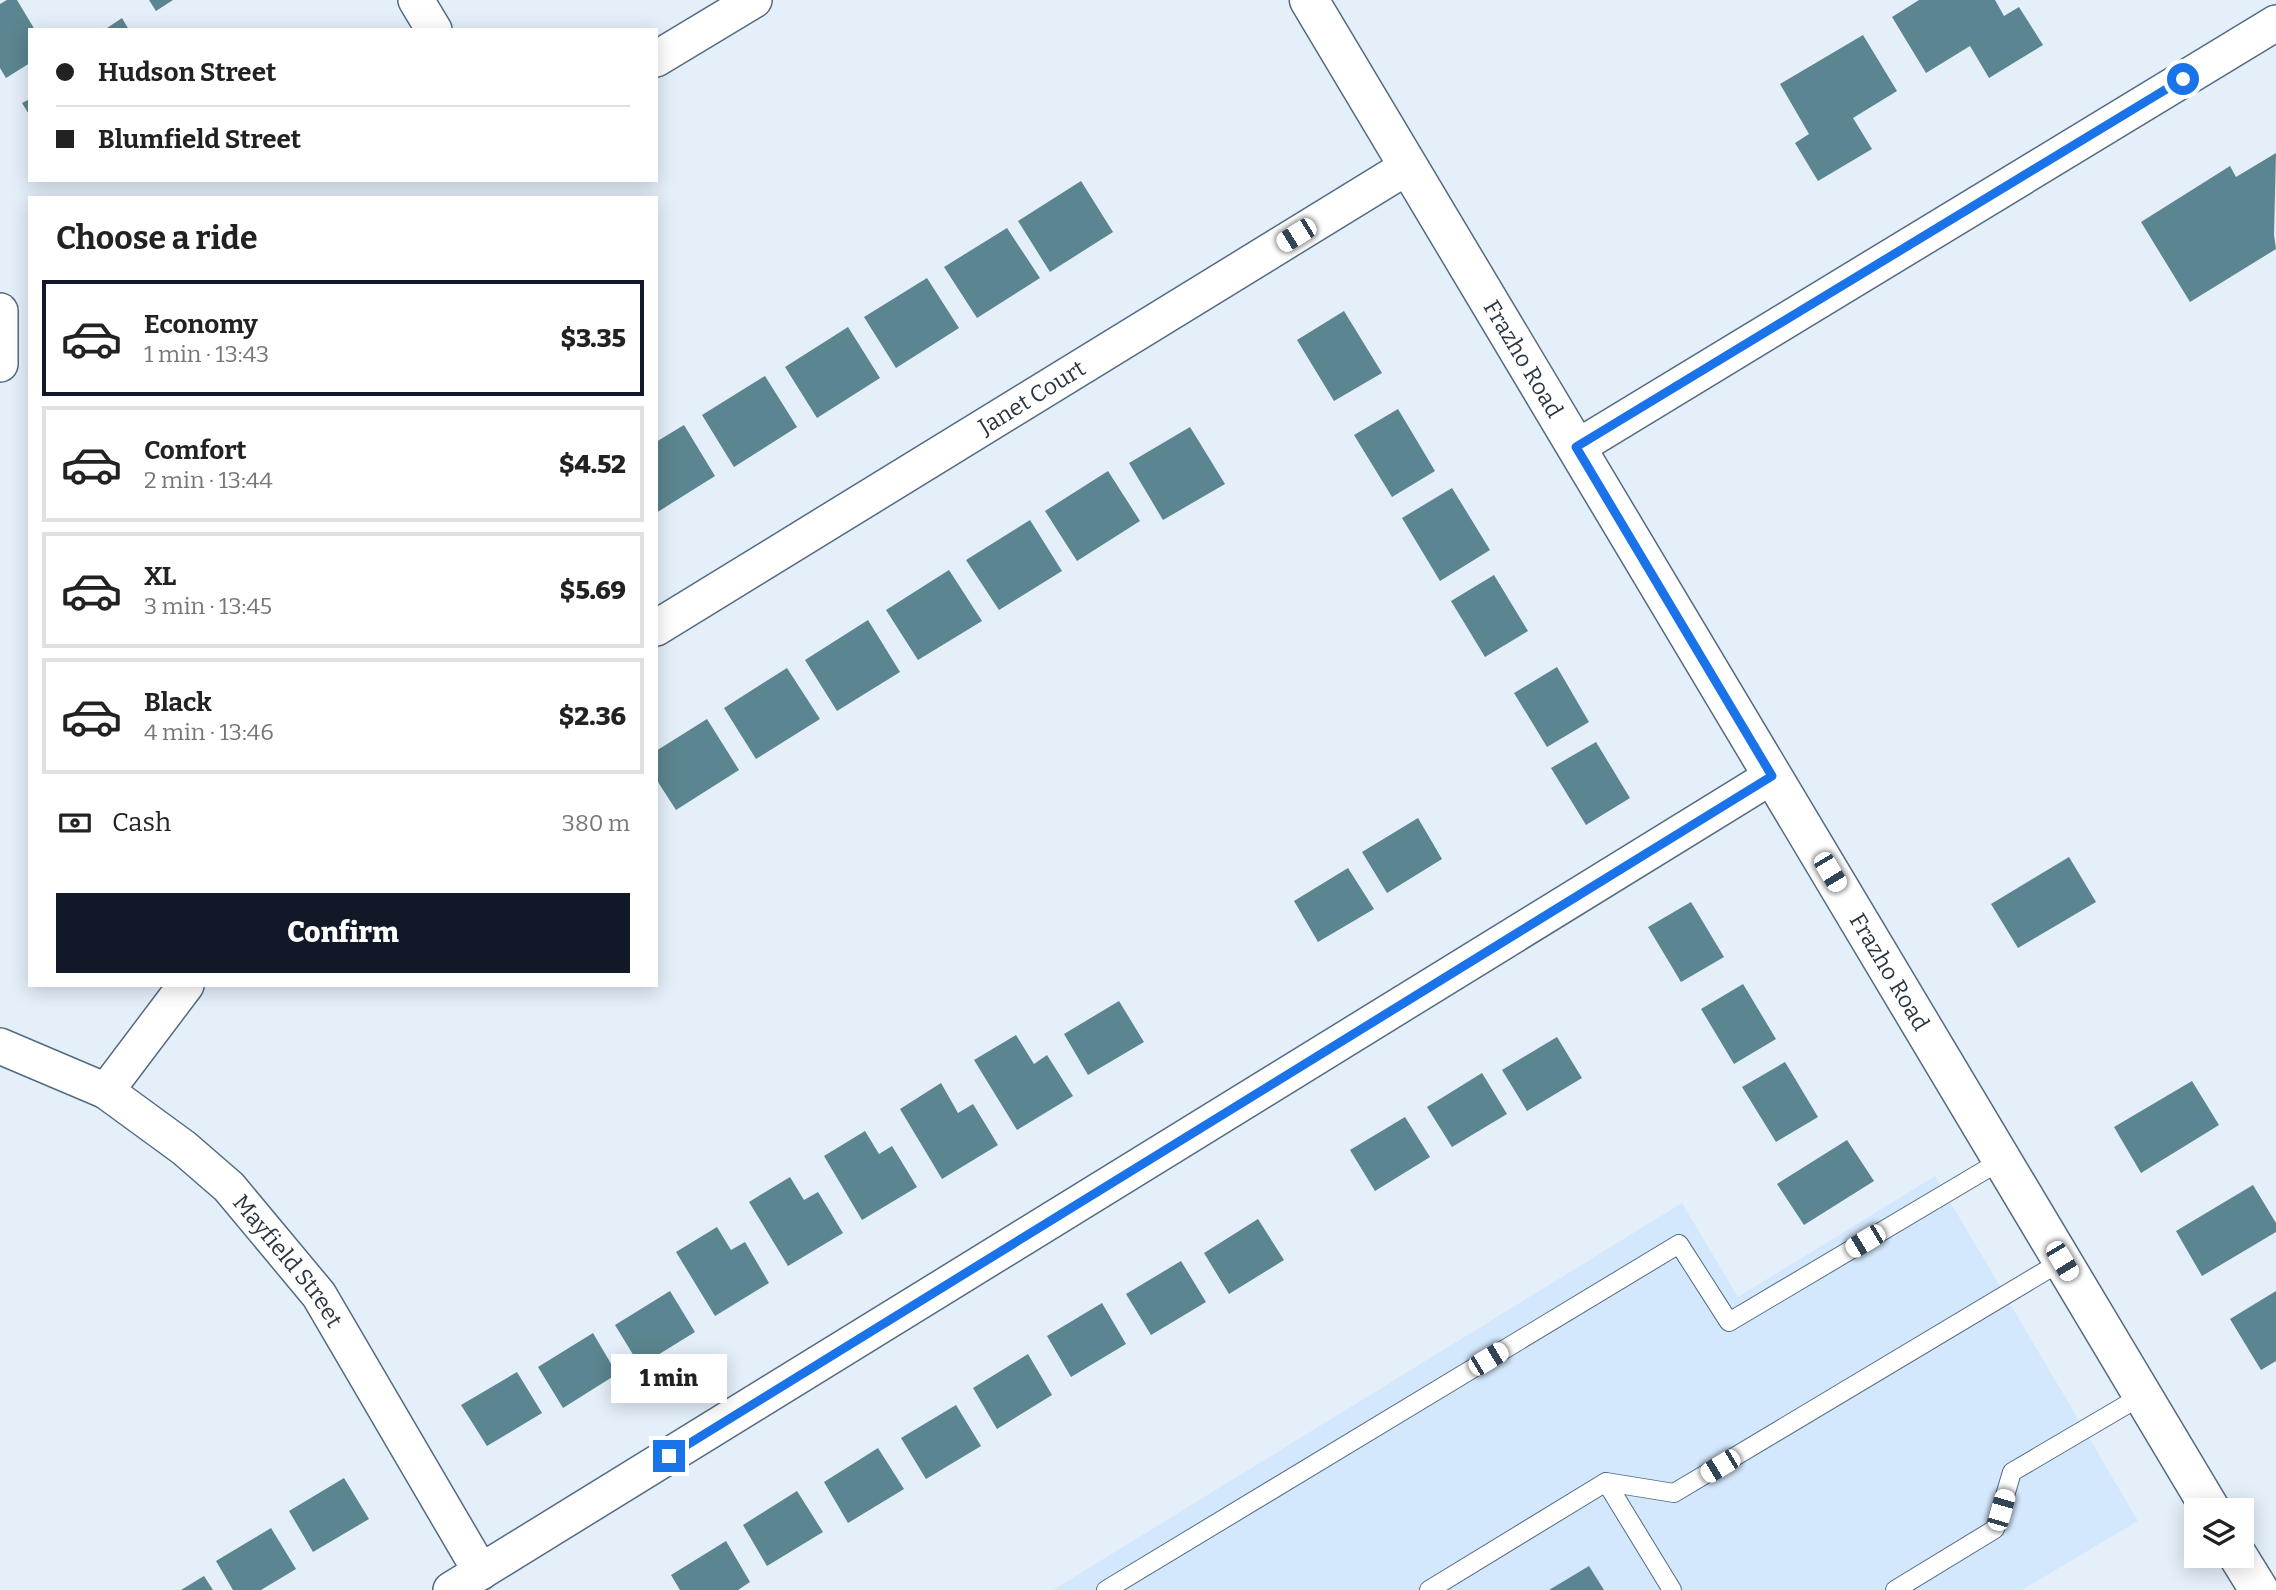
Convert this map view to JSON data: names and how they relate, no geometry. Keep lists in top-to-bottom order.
{
  "streets": {
    "street": ["Frazho Road", "Janet Court", "Mayfield Street"]
  },
  "crossings": [
    ["Frazho Road", "Janet Court"]
  ],
  "page": {
    "banner": ["Hudson Street", "Blumfield Street"],
    "heading": "Choose a ride",
    "list": [
      {
        "name": "Economy",
        "note": "1 min · 13:43",
        "value": "$3.35"
      },
      {
        "name": "Comfort",
        "note": "2 min · 13:44",
        "value": "$4.52"
      },
      {
        "name": "XL",
        "note": "3 min · 13:45",
        "value": "$5.69"
      },
      {
        "name": "Black",
        "note": "4 min · 13:46",
        "value": "$2.36"
      }
    ],
    "pay": ["Cash", "380 m"],
    "buttons": "Confirm",
    "bubble": "1 min"
  }
}
